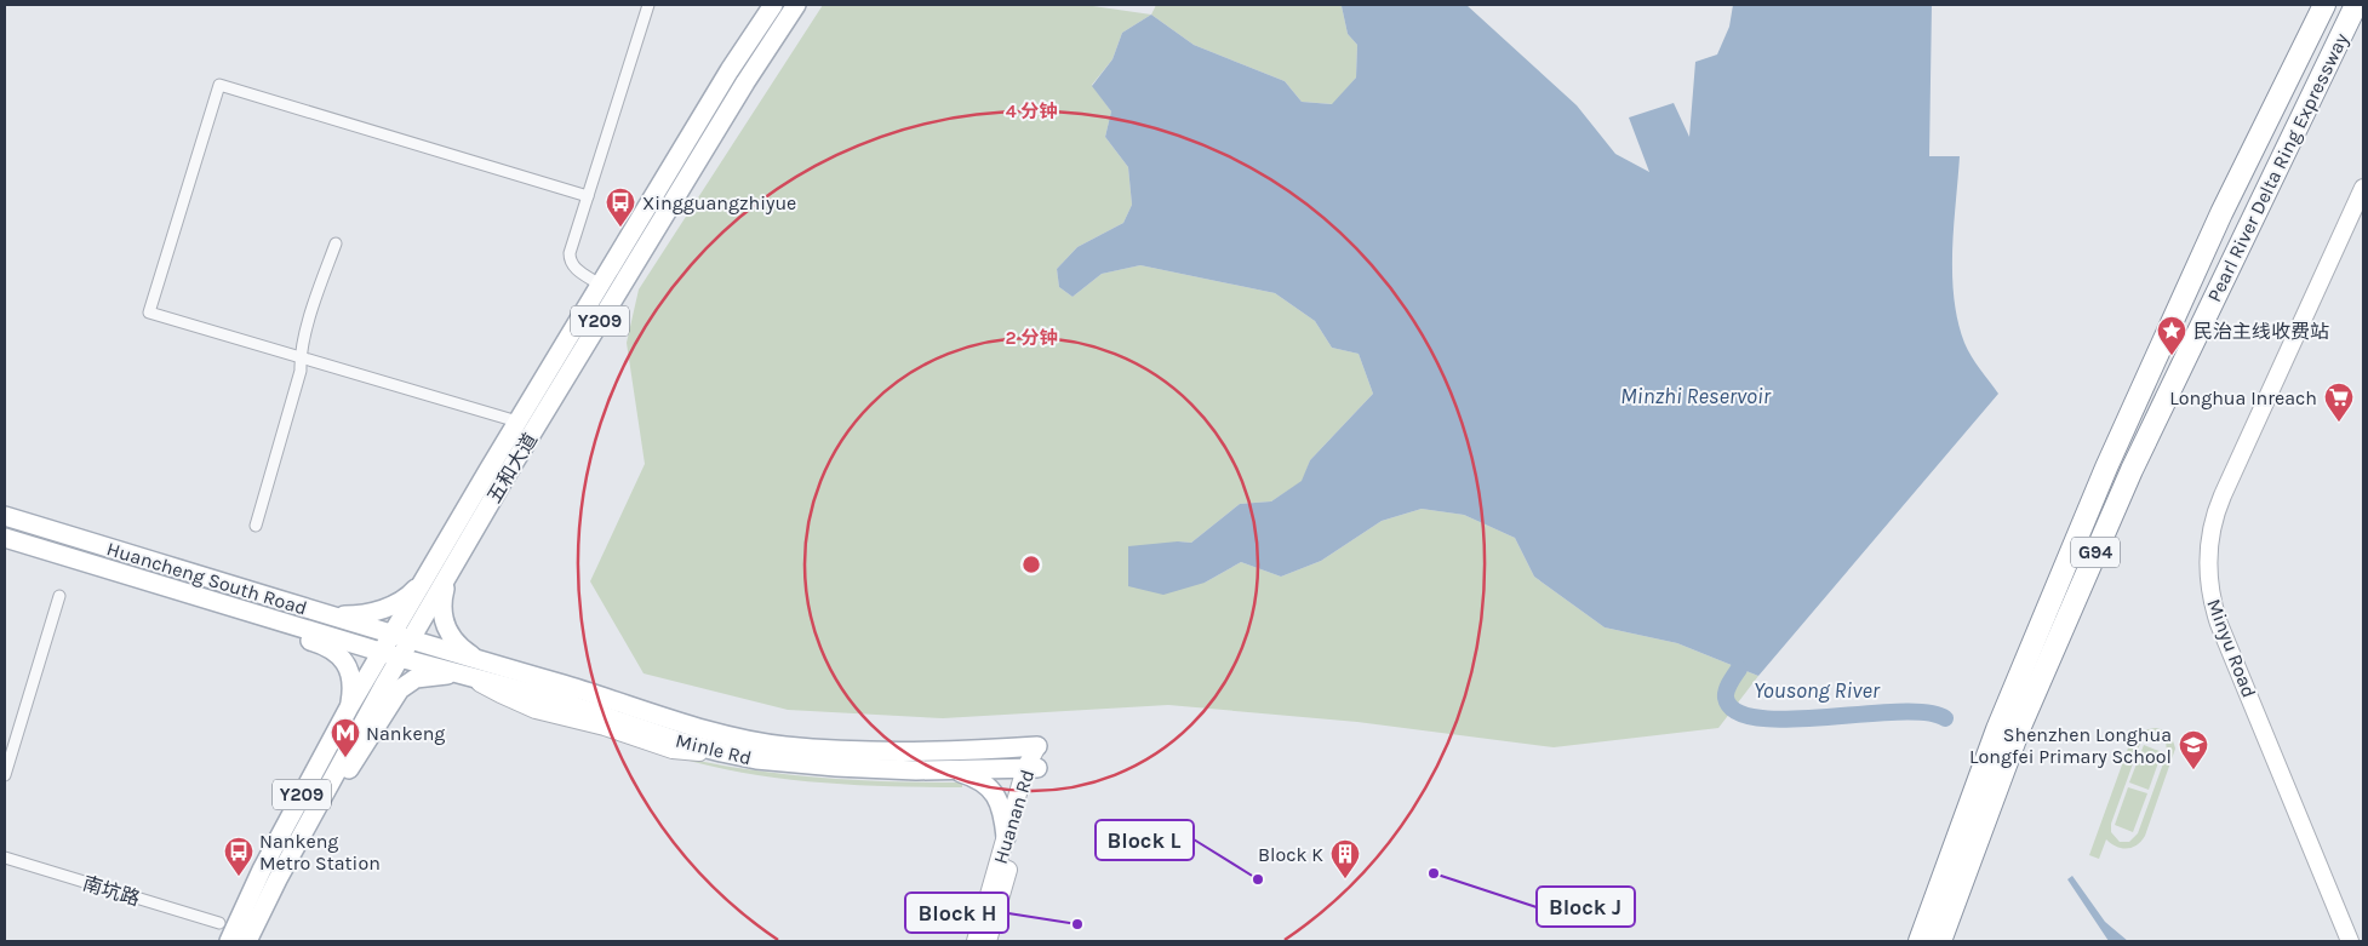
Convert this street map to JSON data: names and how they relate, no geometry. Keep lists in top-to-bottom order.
{
  "streets": {
    "highway": ["Pearl River Delta Ring Expressway", "G94"],
    "main road": [
      "Y209",
      "五和大道",
      "Huancheng South Road",
      "Minle Rd"
    ],
    "street": ["Minyu Road", "Huanan Rd", "南坑路"]
  },
  "crossings": [
    ["五和大道", "Huancheng South Road"],
    ["五和大道", "Minle Rd"],
    ["Huancheng South Road", "Minle Rd"],
    ["Minle Rd", "Huanan Rd"]
  ],
  "water": ["Minzhi Reservoir", "Yousong River"],
  "places": {
    "bus stop": ["Xingguangzhiyue", "Nankeng Metro Station"],
    "place": ["民治主线收费站"],
    "supermarket": ["Longhua Inreach"],
    "metro station": ["Nankeng"],
    "school or university": ["Shenzhen Longhua Longfei Primary School"],
    "other": ["Block J", "Block L", "Block H"],
    "building": ["Block K"]
  },
  "rings": ["4 分钟", "2 分钟"]
}
